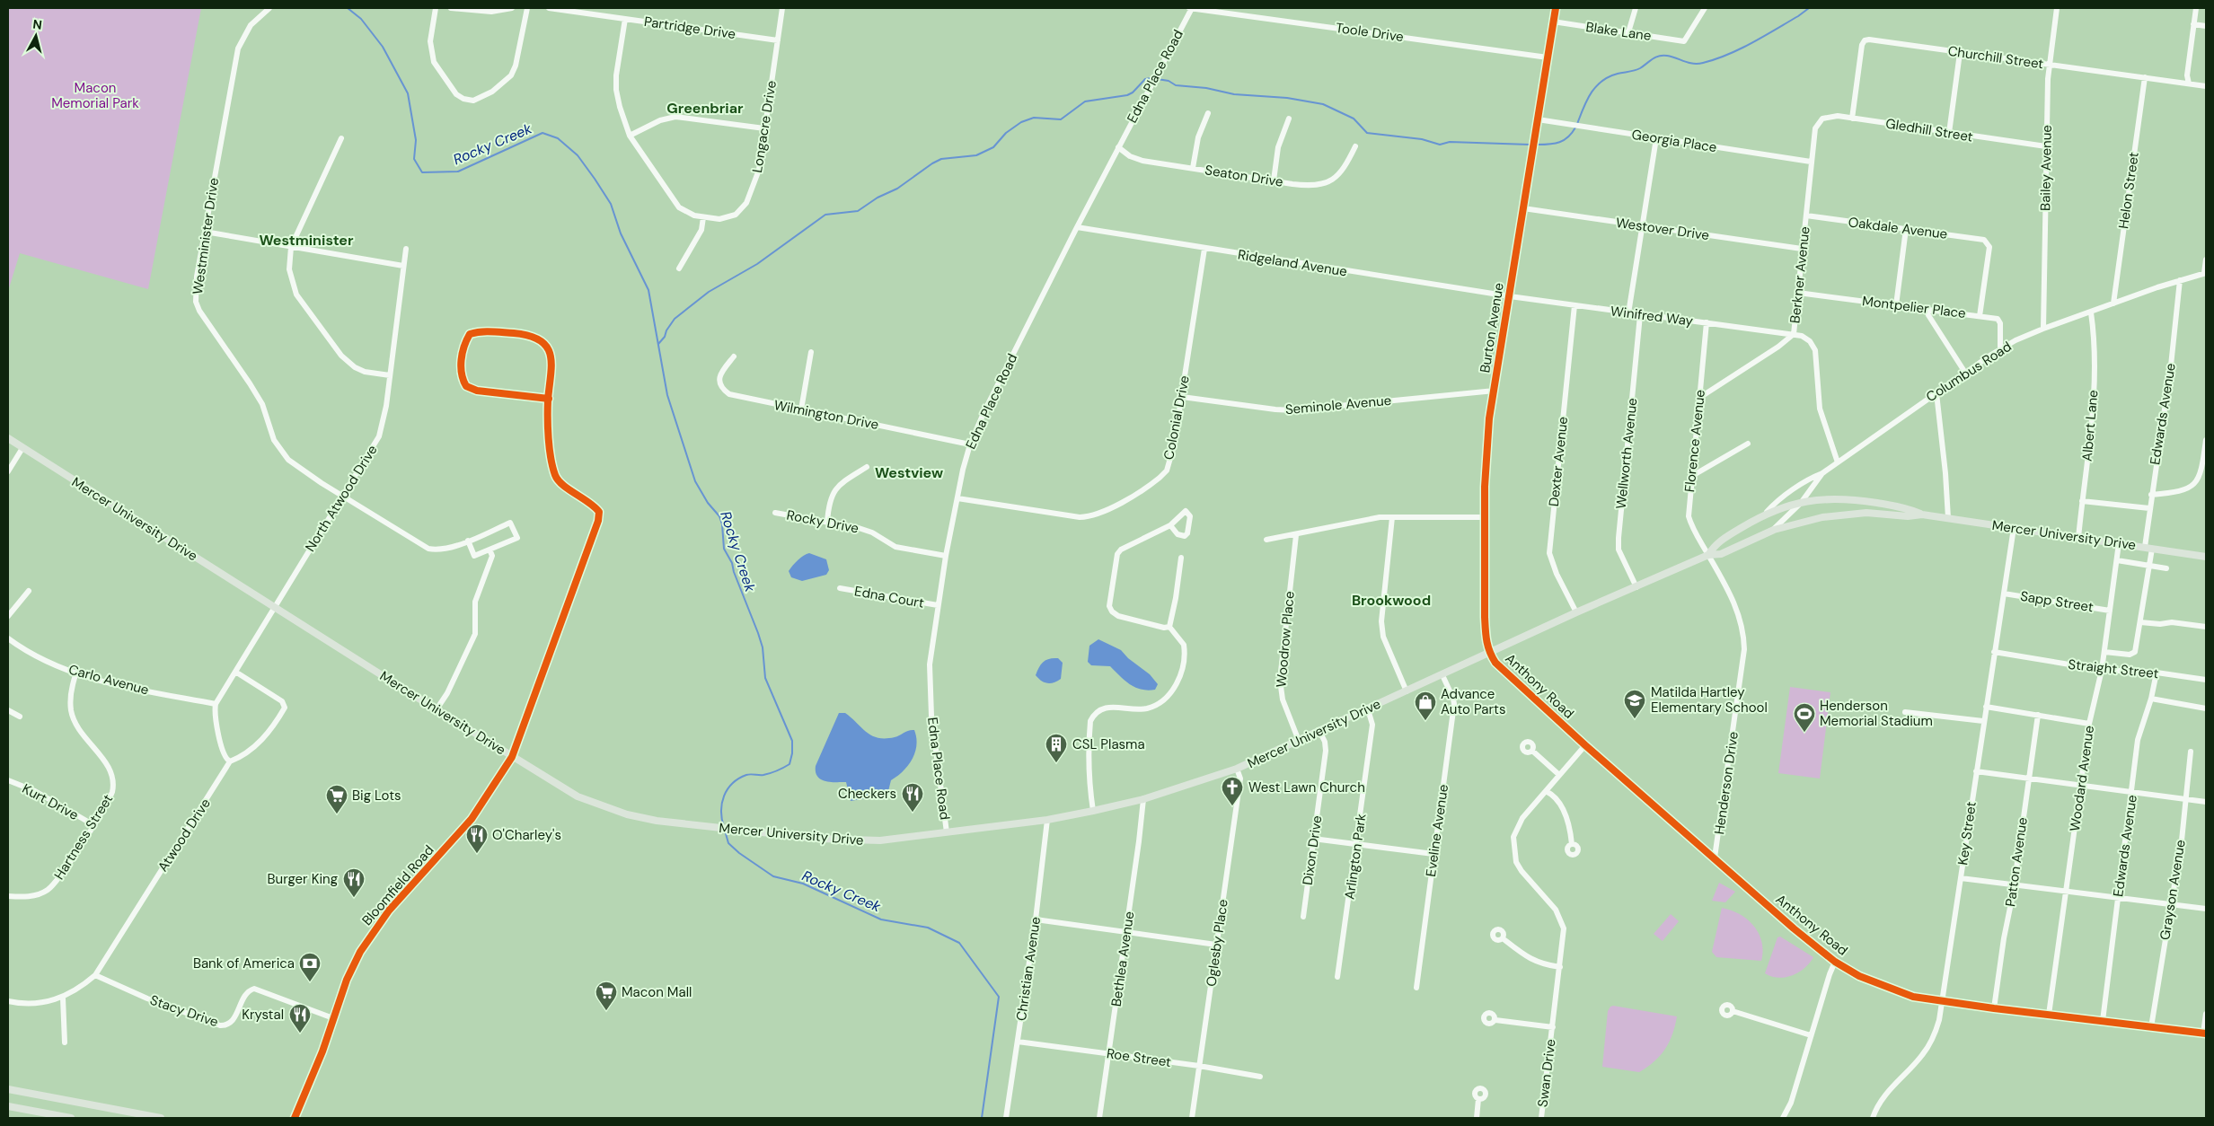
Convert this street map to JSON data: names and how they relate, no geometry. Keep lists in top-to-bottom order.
{
  "streets": {
    "main road": ["Mercer University Drive"],
    "street": [
      "Partridge Drive",
      "Blake Lane",
      "Toole Drive",
      "Churchill Street",
      "Edna Place Road",
      "Longacre Drive",
      "Gledhill Street",
      "Georgia Place",
      "Bailey Avenue",
      "Seaton Drive",
      "Helon Street",
      "Oakdale Avenue",
      "Westover Drive",
      "Westminister Drive",
      "Ridgeland Avenue",
      "Berkner Avenue",
      "Montpelier Place",
      "Winifred Way",
      "Burton Avenue",
      "Columbus Road",
      "Seminole Avenue",
      "Edwards Avenue",
      "Wilmington Drive",
      "Colonial Drive",
      "Albert Lane",
      "Florence Avenue",
      "Wellworth Avenue",
      "Dexter Avenue",
      "North Atwood Drive",
      "Rocky Drive",
      "Edna Court",
      "Sapp Street",
      "Woodrow Place",
      "Straight Street",
      "Carlo Avenue",
      "Anthony Road",
      "Woodard Avenue",
      "Henderson Drive",
      "Kurt Drive",
      "Eveline Avenue",
      "Key Street",
      "Atwood Drive",
      "Hartness Street",
      "Dixon Drive",
      "Arlington Park",
      "Patton Avenue",
      "Bloomfield Road",
      "Grayson Avenue",
      "Oglesby Place",
      "Bethlea Avenue",
      "Christian Avenue",
      "Stacy Drive",
      "Roe Street",
      "Swan Drive"
    ]
  },
  "crossings": [
    ["Partridge Drive", "Longacre Drive"],
    ["Blake Lane", "Burton Avenue"],
    ["Toole Drive", "Edna Place Road"],
    ["Toole Drive", "Burton Avenue"],
    ["Churchill Street", "Gledhill Street"],
    ["Churchill Street", "Bailey Avenue"],
    ["Churchill Street", "Helon Street"],
    ["Edna Place Road", "Seaton Drive"],
    ["Edna Place Road", "Ridgeland Avenue"],
    ["Edna Place Road", "Wilmington Drive"],
    ["Edna Place Road", "Colonial Drive"],
    ["Edna Place Road", "Mercer University Drive"],
    ["Edna Place Road", "Rocky Drive"],
    ["Edna Place Road", "Edna Court"],
    ["Gledhill Street", "Bailey Avenue"],
    ["Gledhill Street", "Berkner Avenue"],
    ["Georgia Place", "Berkner Avenue"],
    ["Georgia Place", "Burton Avenue"],
    ["Bailey Avenue", "Columbus Road"],
    ["Helon Street", "Columbus Road"],
    ["Oakdale Avenue", "Berkner Avenue"],
    ["Oakdale Avenue", "Montpelier Place"],
    ["Westover Drive", "Berkner Avenue"],
    ["Westover Drive", "Burton Avenue"],
    ["Westminister Drive", "North Atwood Drive"],
    ["Ridgeland Avenue", "Winifred Way"],
    ["Ridgeland Avenue", "Burton Avenue"],
    ["Ridgeland Avenue", "Colonial Drive"],
    ["Berkner Avenue", "Montpelier Place"],
    ["Berkner Avenue", "Winifred Way"],
    ["Berkner Avenue", "Columbus Road"],
    ["Montpelier Place", "Columbus Road"],
    ["Winifred Way", "Burton Avenue"],
    ["Winifred Way", "Florence Avenue"],
    ["Winifred Way", "Wellworth Avenue"],
    ["Winifred Way", "Dexter Avenue"],
    ["Burton Avenue", "Seminole Avenue"],
    ["Burton Avenue", "Mercer University Drive"],
    ["Burton Avenue", "Anthony Road"],
    ["Columbus Road", "Edwards Avenue"],
    ["Columbus Road", "Albert Lane"],
    ["Columbus Road", "Mercer University Drive"],
    ["Seminole Avenue", "Colonial Drive"],
    ["Edwards Avenue", "Mercer University Drive"],
    ["Edwards Avenue", "Straight Street"],
    ["Edwards Avenue", "Anthony Road"],
    ["Albert Lane", "Mercer University Drive"],
    ["Florence Avenue", "Mercer University Drive"],
    ["Florence Avenue", "Henderson Drive"],
    ["Wellworth Avenue", "Mercer University Drive"],
    ["Dexter Avenue", "Mercer University Drive"],
    ["North Atwood Drive", "Mercer University Drive"],
    ["Mercer University Drive", "Woodrow Place"],
    ["Mercer University Drive", "Anthony Road"],
    ["Mercer University Drive", "Woodard Avenue"],
    ["Mercer University Drive", "Henderson Drive"],
    ["Mercer University Drive", "Eveline Avenue"],
    ["Mercer University Drive", "Key Street"],
    ["Mercer University Drive", "Dixon Drive"],
    ["Mercer University Drive", "Arlington Park"],
    ["Mercer University Drive", "Bloomfield Road"],
    ["Mercer University Drive", "Oglesby Place"],
    ["Mercer University Drive", "Bethlea Avenue"],
    ["Mercer University Drive", "Christian Avenue"],
    ["Sapp Street", "Woodard Avenue"],
    ["Sapp Street", "Key Street"],
    ["Straight Street", "Woodard Avenue"],
    ["Straight Street", "Key Street"],
    ["Carlo Avenue", "Hartness Street"],
    ["Anthony Road", "Woodard Avenue"],
    ["Anthony Road", "Henderson Drive"],
    ["Anthony Road", "Key Street"],
    ["Anthony Road", "Patton Avenue"],
    ["Anthony Road", "Grayson Avenue"],
    ["Anthony Road", "Swan Drive"],
    ["Kurt Drive", "Hartness Street"],
    ["Atwood Drive", "Stacy Drive"],
    ["Bloomfield Road", "Stacy Drive"],
    ["Oglesby Place", "Roe Street"],
    ["Bethlea Avenue", "Roe Street"],
    ["Christian Avenue", "Roe Street"]
  ],
  "districts": [
    "Greenbriar",
    "Westminister",
    "Westview",
    "Brookwood"
  ],
  "water": ["Rocky Creek"],
  "parks": ["Macon Memorial Park"],
  "places": {
    "school or university": ["Matilda Hartley Elementary School"],
    "shop": ["Advance Auto Parts"],
    "sports": ["Henderson Memorial Stadium"],
    "building": ["CSL Plasma"],
    "church": ["West Lawn Church"],
    "restaurant": [
      "Checkers",
      "O'Charley's",
      "Burger King",
      "Krystal"
    ],
    "supermarket": ["Big Lots", "Macon Mall"],
    "bank": ["Bank of America"]
  },
  "north": "top"
}
